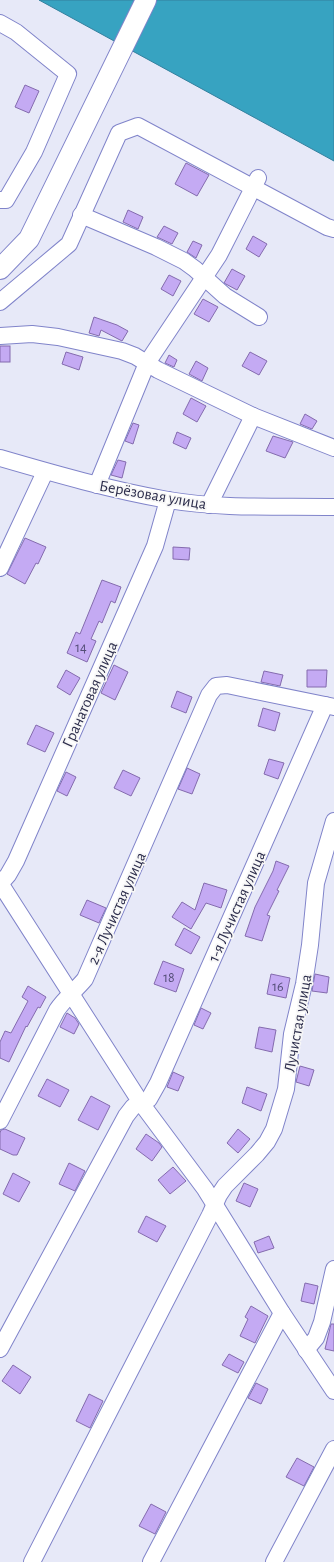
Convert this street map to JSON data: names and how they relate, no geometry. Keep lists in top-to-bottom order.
{
  "streets": {
    "street": [
      "Берёзовая улица",
      "Гранатовая улица",
      "1-я Лучистая улица",
      "2-я Лучистая улица",
      "Лучистая улица"
    ]
  },
  "crossings": [
    ["Берёзовая улица", "Гранатовая улица"],
    ["1-я Лучистая улица", "2-я Лучистая улица"]
  ],
  "house_numbers": ["14", "18", "16"]
}
